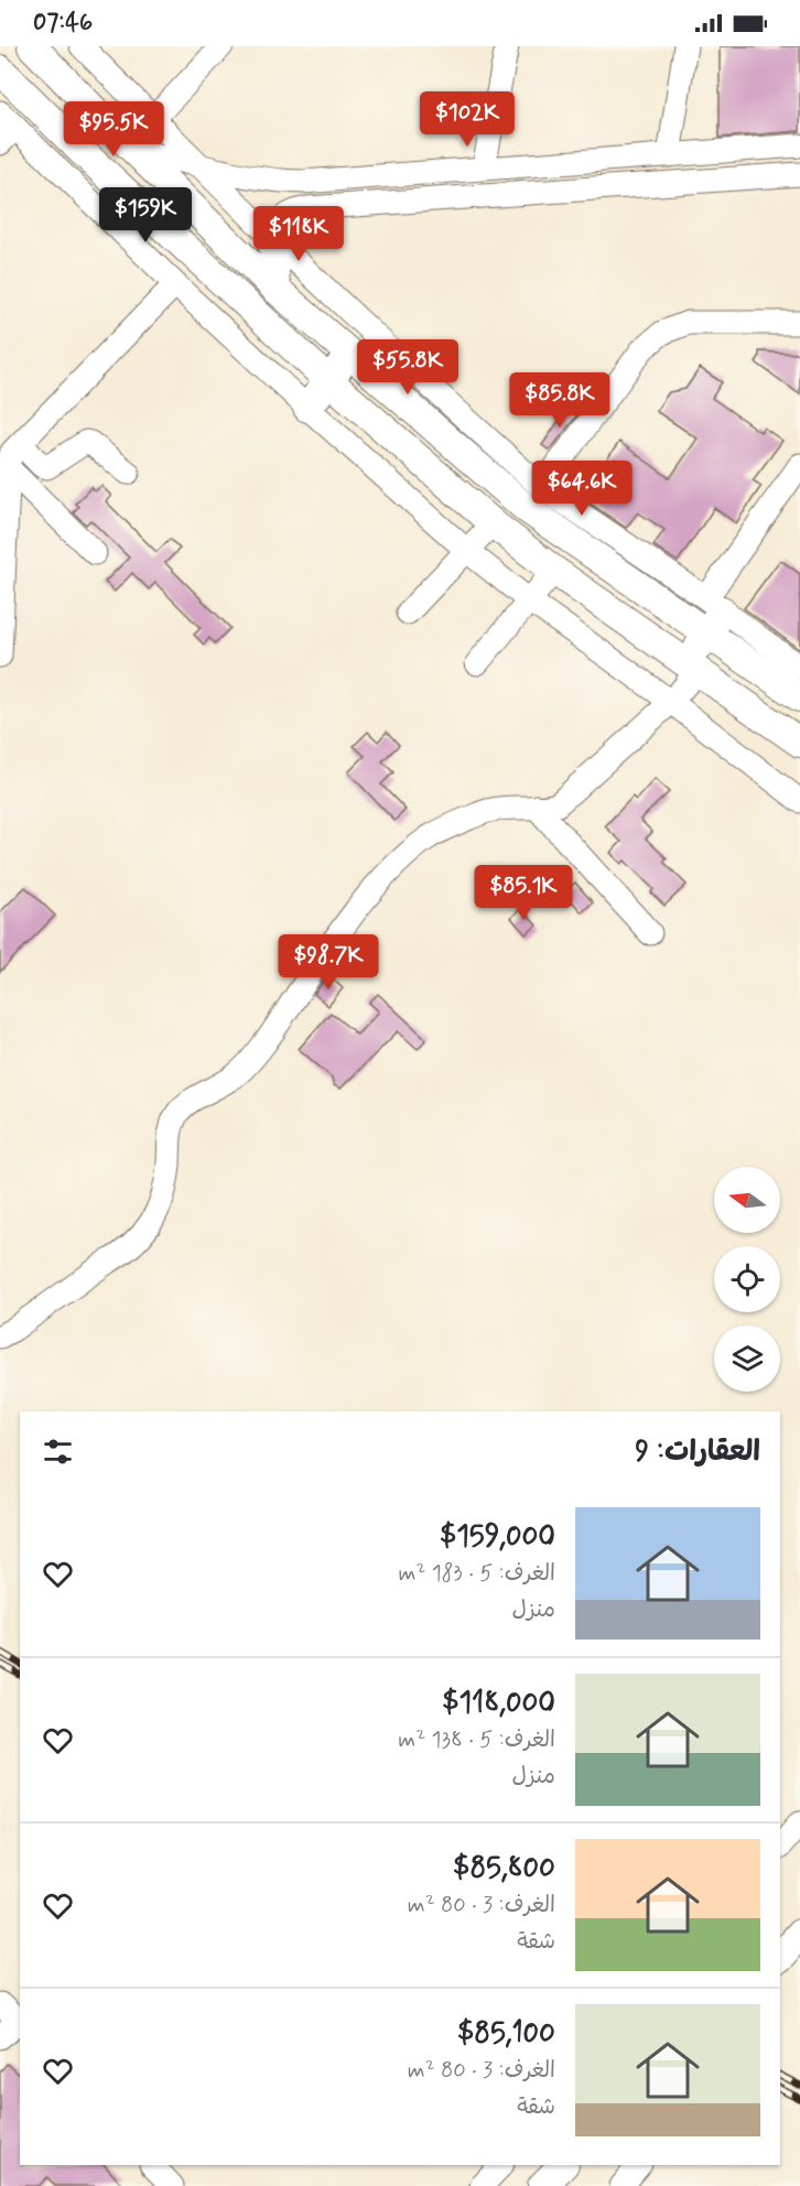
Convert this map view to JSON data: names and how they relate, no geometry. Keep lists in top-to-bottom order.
{
  "north": "left",
  "page": {
    "status": "07:46",
    "price": [
      "$102K",
      "$95.5K",
      "$159K",
      "$118K",
      "$55.8K",
      "$85.8K",
      "$64.6K",
      "$85.1K",
      "$98.7K"
    ],
    "heading": "العقارات: 9",
    "list": [
      {
        "name": "$159,000",
        "note": "الغرف: 5 · 183 m² · منزل"
      },
      {
        "name": "$118,000",
        "note": "الغرف: 5 · 138 m² · منزل"
      },
      {
        "name": "$85,800",
        "note": "الغرف: 3 · 80 m² · شقة"
      },
      {
        "name": "$85,100",
        "note": "الغرف: 3 · 80 m² · شقة"
      }
    ]
  }
}
